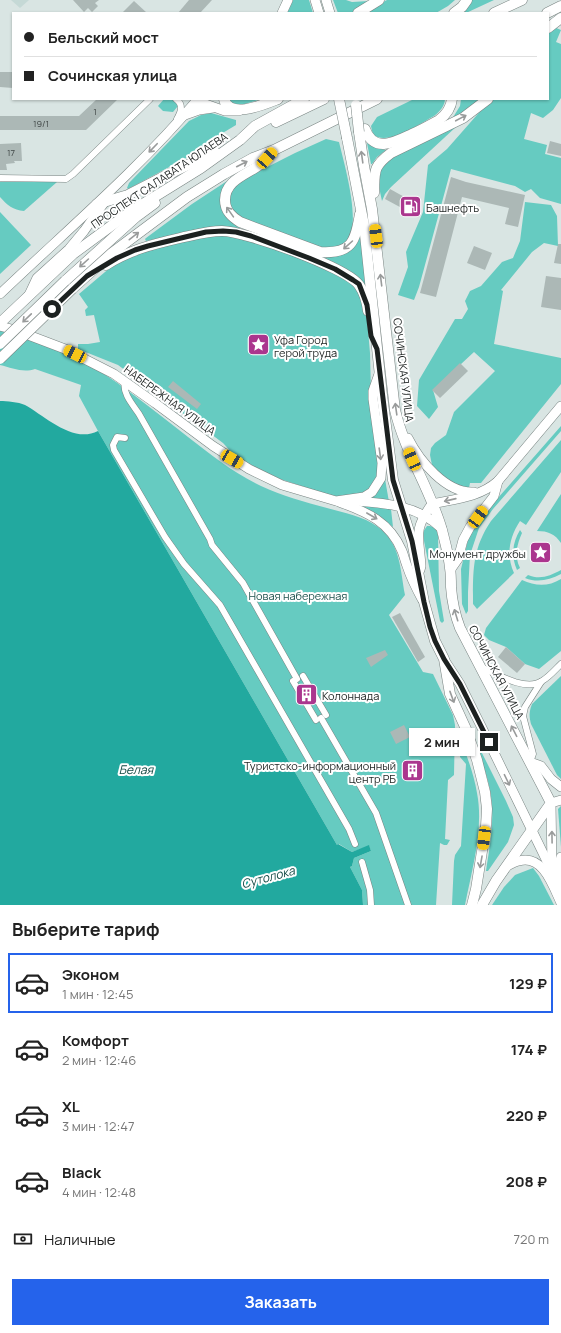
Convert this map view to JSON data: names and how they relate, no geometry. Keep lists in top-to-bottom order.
{
  "streets": {
    "main road": ["ПРОСПЕКТ САЛАВАТА ЮЛАЕВА", "СОЧИНСКАЯ УЛИЦА"],
    "street": ["НАБЕРЕЖНАЯ УЛИЦА"]
  },
  "crossings": [
    ["ПРОСПЕКТ САЛАВАТА ЮЛАЕВА", "НАБЕРЕЖНАЯ УЛИЦА"]
  ],
  "water": ["Белая", "Сутолока"],
  "parks": ["Новая набережная"],
  "places": {
    "fuel station": ["Башнефть"],
    "place": ["Уфа Город герой труда", "Монумент дружбы"],
    "building": ["Колоннада", "Туристско-информационный центр РБ"]
  },
  "house_numbers": ["1", "19/1", "17"],
  "page": {
    "banner": ["Бельский мост", "Сочинская улица"],
    "bubble": "2 мин",
    "heading": "Выберите тариф",
    "list": [
      {
        "name": "Эконом",
        "note": "1 мин · 12:45",
        "value": "129 ₽"
      },
      {
        "name": "Комфорт",
        "note": "2 мин · 12:46",
        "value": "174 ₽"
      },
      {
        "name": "XL",
        "note": "3 мин · 12:47",
        "value": "220 ₽"
      },
      {
        "name": "Black",
        "note": "4 мин · 12:48",
        "value": "208 ₽"
      }
    ],
    "pay": ["Наличные", "720 m"],
    "buttons": "Заказать"
  }
}
